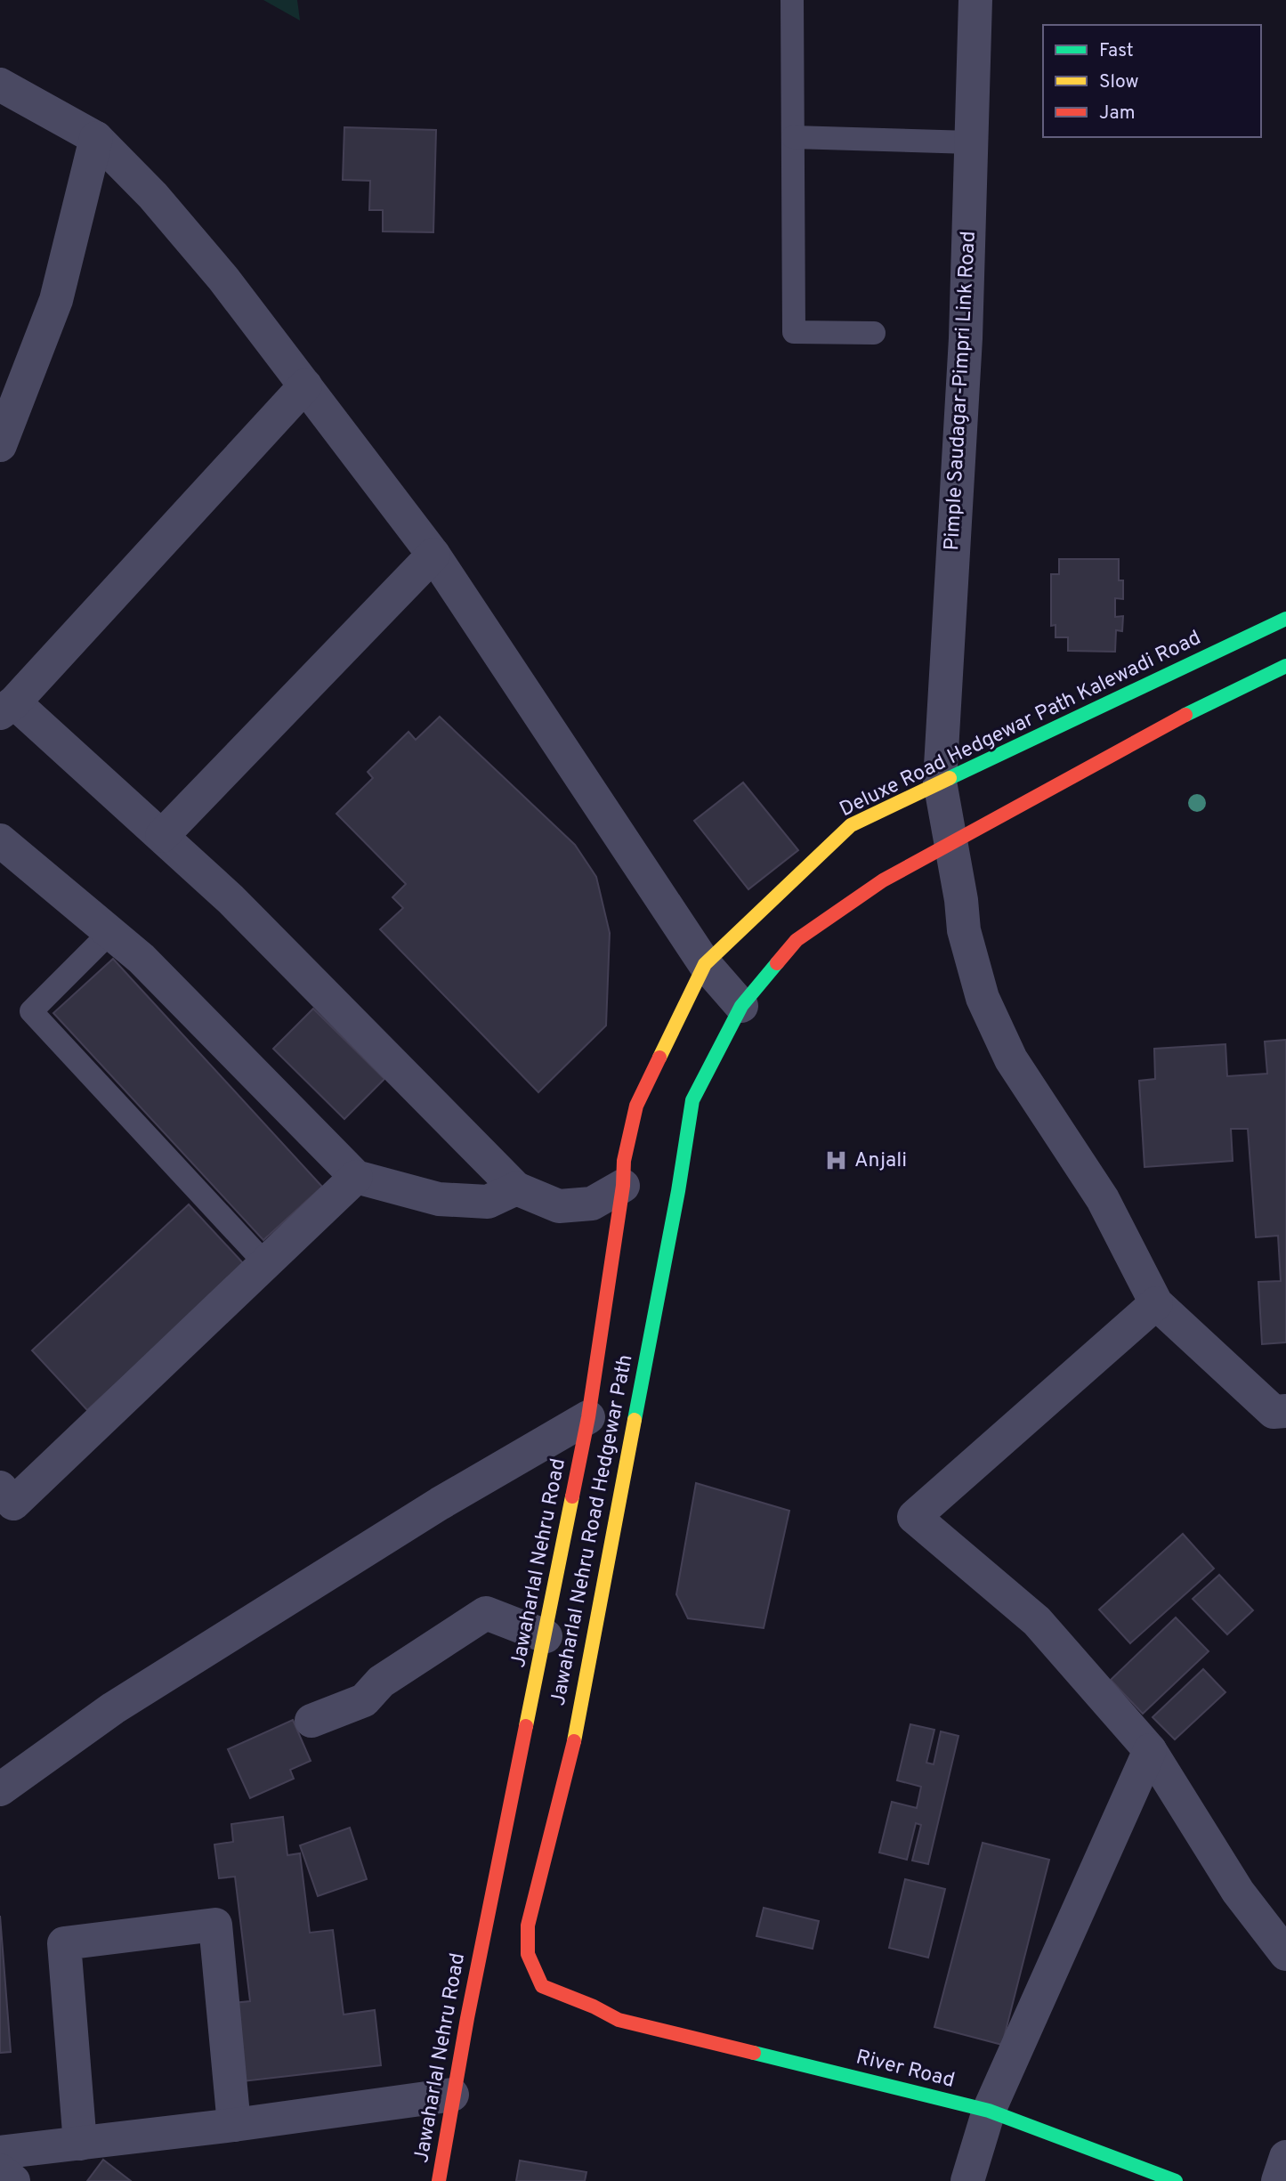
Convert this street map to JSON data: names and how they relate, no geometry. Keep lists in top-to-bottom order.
{
  "streets": {
    "street": [
      "Pimple Saudagar-Pimpri Link Road",
      "Deluxe Road Hedgewar Path Kalewadi Road",
      "Jawaharlal Nehru Road Hedgewar Path",
      "Jawaharlal Nehru Road",
      "River Road"
    ]
  },
  "crossings": [
    ["Pimple Saudagar-Pimpri Link Road", "Deluxe Road Hedgewar Path Kalewadi Road"],
    ["Deluxe Road Hedgewar Path Kalewadi Road", "Jawaharlal Nehru Road"],
    ["Jawaharlal Nehru Road Hedgewar Path", "River Road"]
  ],
  "places": {
    "hospital": ["Anjali"]
  },
  "legend": ["Fast", "Slow", "Jam"]
}
